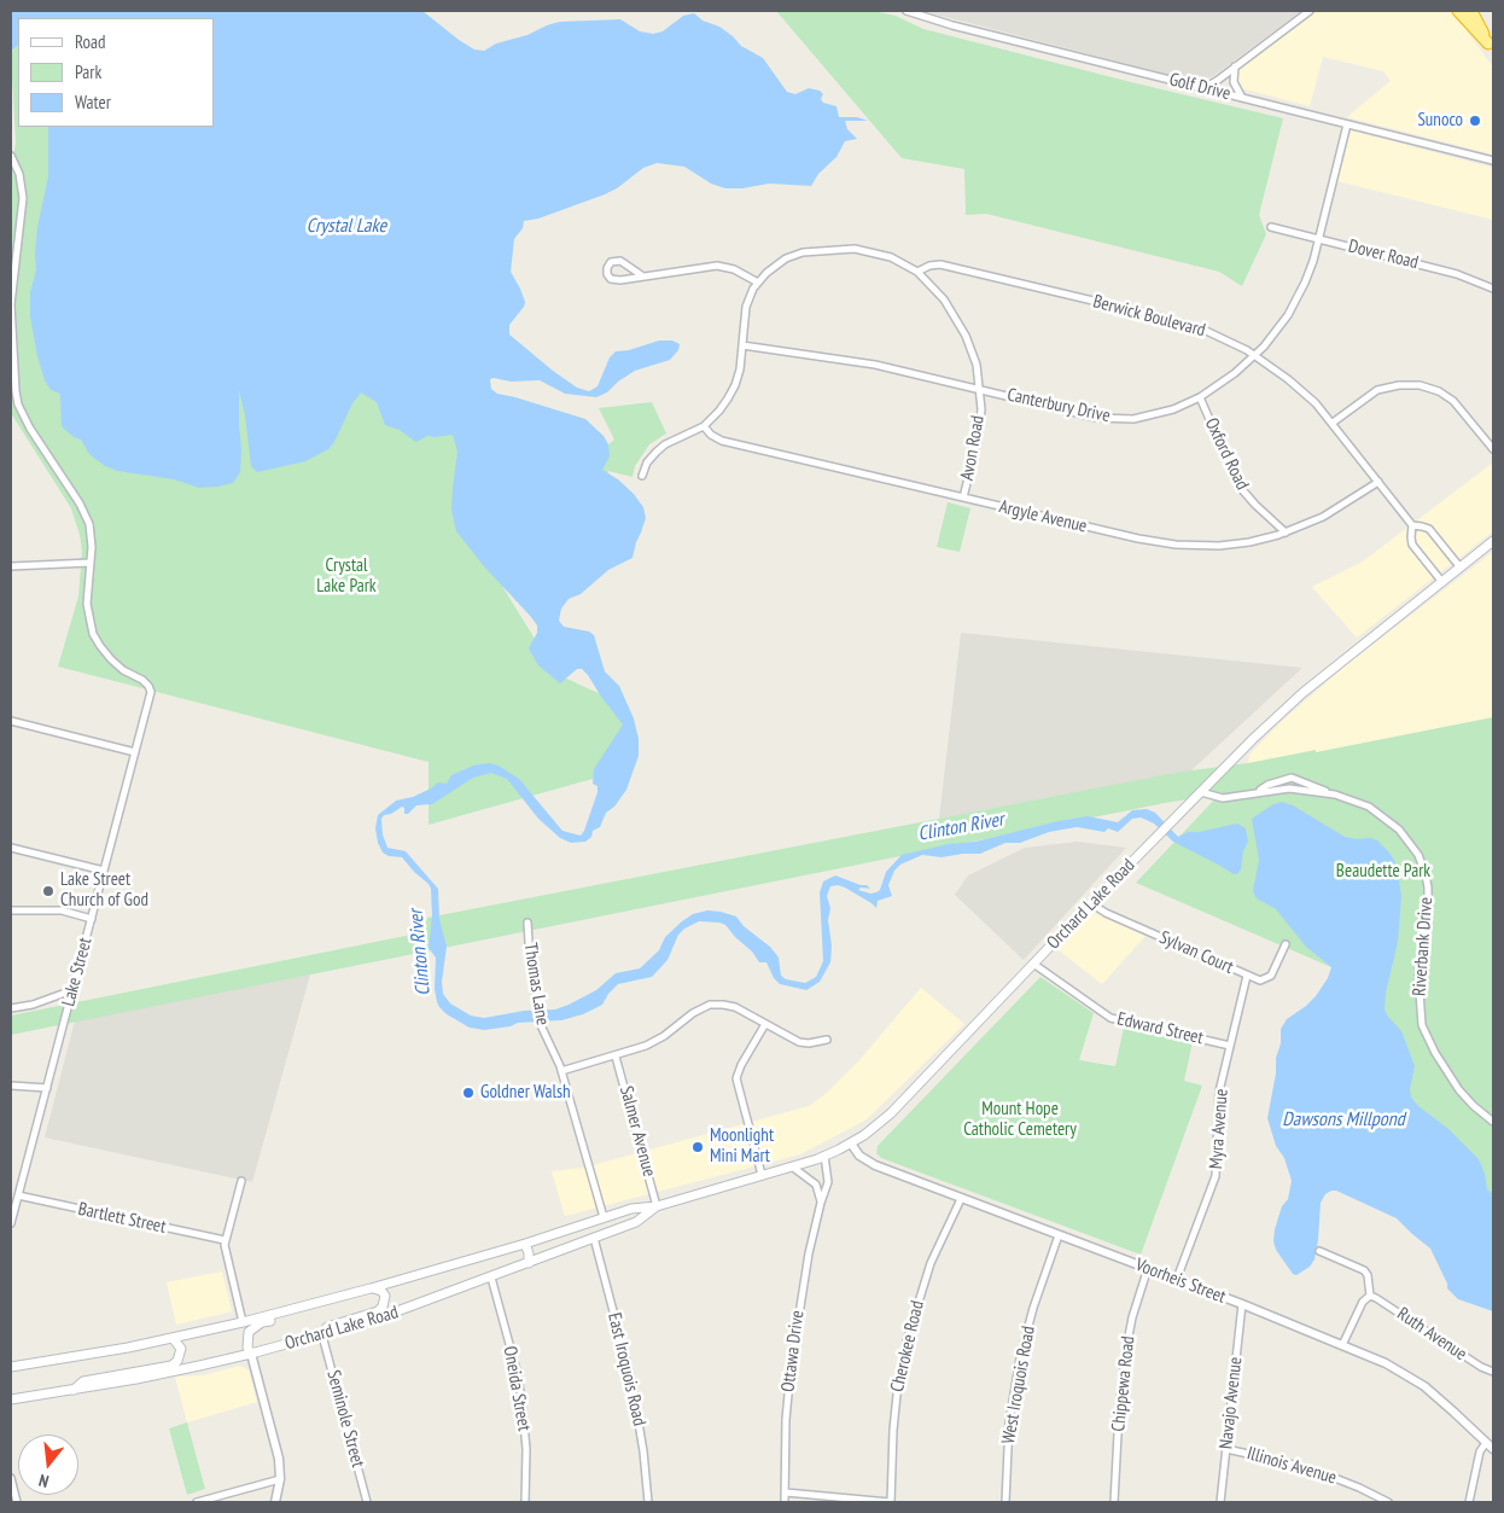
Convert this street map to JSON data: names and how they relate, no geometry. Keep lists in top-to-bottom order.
{
  "streets": {
    "main road": ["Orchard Lake Road"],
    "street": [
      "Golf Drive",
      "Dover Road",
      "Berwick Boulevard",
      "Canterbury Drive",
      "Avon Road",
      "Oxford Road",
      "Argyle Avenue",
      "Riverbank Drive",
      "Sylvan Court",
      "Lake Street",
      "Thomas Lane",
      "Edward Street",
      "Myra Avenue",
      "Salmer Avenue",
      "Bartlett Street",
      "Voorheis Street",
      "Ruth Avenue",
      "Cherokee Road",
      "Ottawa Drive",
      "East Iroquois Road",
      "Chippewa Road",
      "West Iroquois Road",
      "Oneida Street",
      "Navajo Avenue",
      "Seminole Street",
      "Illinois Avenue"
    ]
  },
  "crossings": [
    ["Golf Drive", "Canterbury Drive"],
    ["Dover Road", "Canterbury Drive"],
    ["Berwick Boulevard", "Canterbury Drive"],
    ["Berwick Boulevard", "Avon Road"],
    ["Berwick Boulevard", "Argyle Avenue"],
    ["Berwick Boulevard", "Orchard Lake Road"],
    ["Canterbury Drive", "Avon Road"],
    ["Canterbury Drive", "Oxford Road"],
    ["Avon Road", "Argyle Avenue"],
    ["Oxford Road", "Argyle Avenue"],
    ["Orchard Lake Road", "Riverbank Drive"],
    ["Orchard Lake Road", "Sylvan Court"],
    ["Orchard Lake Road", "Thomas Lane"],
    ["Orchard Lake Road", "Edward Street"],
    ["Orchard Lake Road", "Salmer Avenue"],
    ["Orchard Lake Road", "Voorheis Street"],
    ["Orchard Lake Road", "Ottawa Drive"],
    ["Orchard Lake Road", "East Iroquois Road"],
    ["Orchard Lake Road", "Oneida Street"],
    ["Orchard Lake Road", "Seminole Street"],
    ["Sylvan Court", "Myra Avenue"],
    ["Lake Street", "Bartlett Street"],
    ["Edward Street", "Myra Avenue"],
    ["Myra Avenue", "Voorheis Street"],
    ["Voorheis Street", "Cherokee Road"],
    ["Voorheis Street", "Chippewa Road"],
    ["Voorheis Street", "West Iroquois Road"],
    ["Voorheis Street", "Navajo Avenue"],
    ["Navajo Avenue", "Illinois Avenue"]
  ],
  "water": ["Crystal Lake", "Clinton River", "Dawsons Millpond"],
  "parks": ["Crystal Lake Park", "Beaudette Park", "Mount Hope Catholic Cemetery"],
  "places": [
    "Sunoco",
    "Lake Street Church of God",
    "Goldner Walsh",
    "Moonlight Mini Mart"
  ],
  "legend": ["Road", "Park", "Water"],
  "north": "bottom"
}
